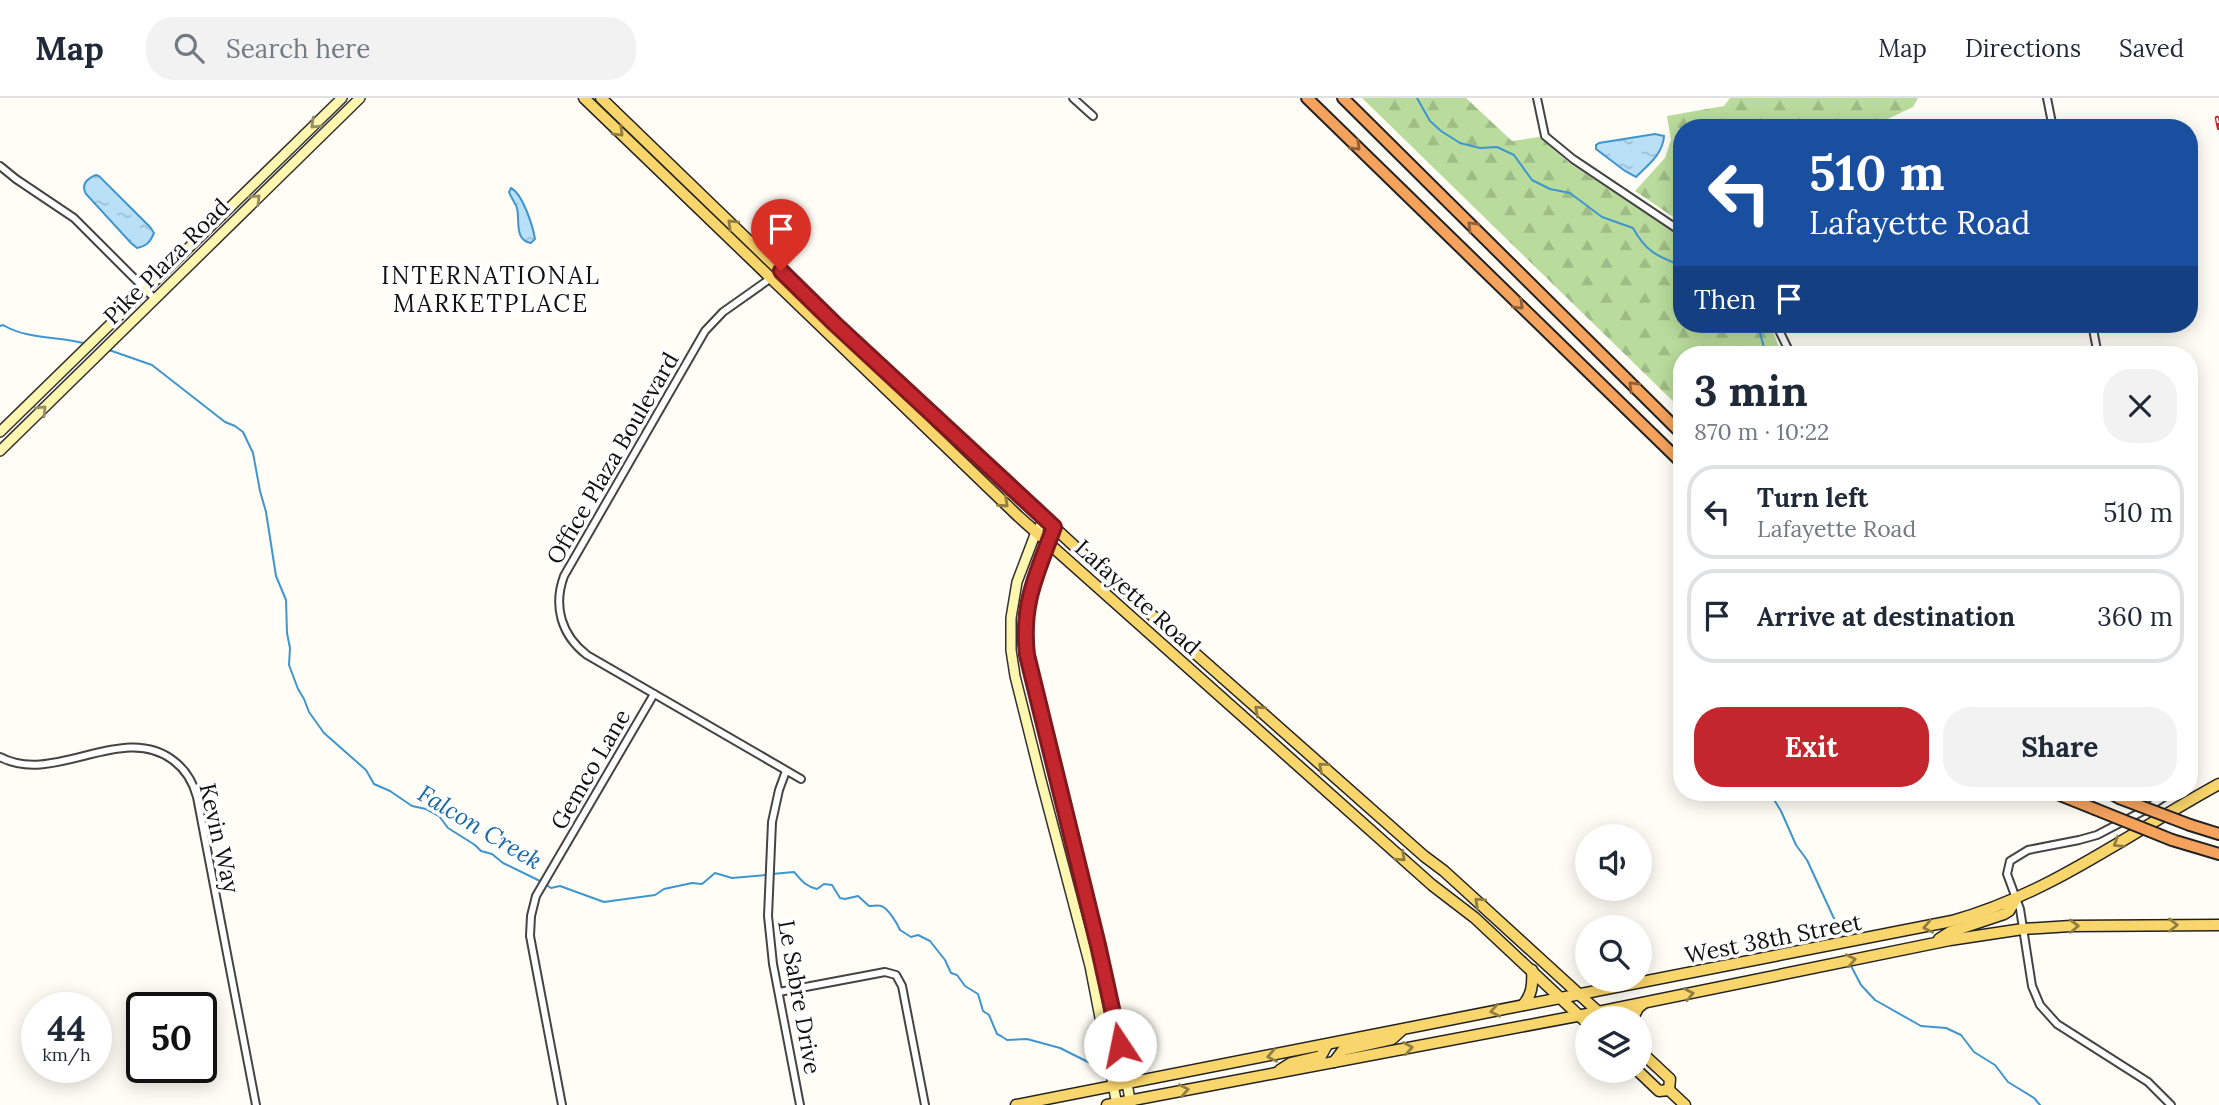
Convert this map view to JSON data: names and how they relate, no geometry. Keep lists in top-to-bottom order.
{
  "streets": {
    "main road": ["Pike Plaza Road", "Lafayette Road", "West 38th Street"],
    "street": [
      "Office Plaza Boulevard",
      "Gemco Lane",
      "Kevin Way",
      "Le Sabre Drive"
    ]
  },
  "crossings": [
    ["Office Plaza Boulevard", "Lafayette Road"],
    ["Office Plaza Boulevard", "Gemco Lane"],
    ["Office Plaza Boulevard", "Le Sabre Drive"],
    ["Lafayette Road", "West 38th Street"]
  ],
  "districts": ["INTERNATIONAL MARKETPLACE"],
  "water": ["Falcon Creek"],
  "page": {
    "header": "Map",
    "search": "Search here",
    "nav": ["Map", "Directions", "Saved"],
    "turn": ["510 m", "Lafayette Road"],
    "then": "Then",
    "heading": ["3 min", "870 m · 10:22"],
    "list": [
      {
        "name": "Turn left",
        "note": "Lafayette Road",
        "value": "510 m"
      },
      {
        "name": "Arrive at destination",
        "value": "360 m"
      }
    ],
    "buttons": ["Exit", "Share"],
    "speed": "44 km/h",
    "limit": "50"
  }
}
